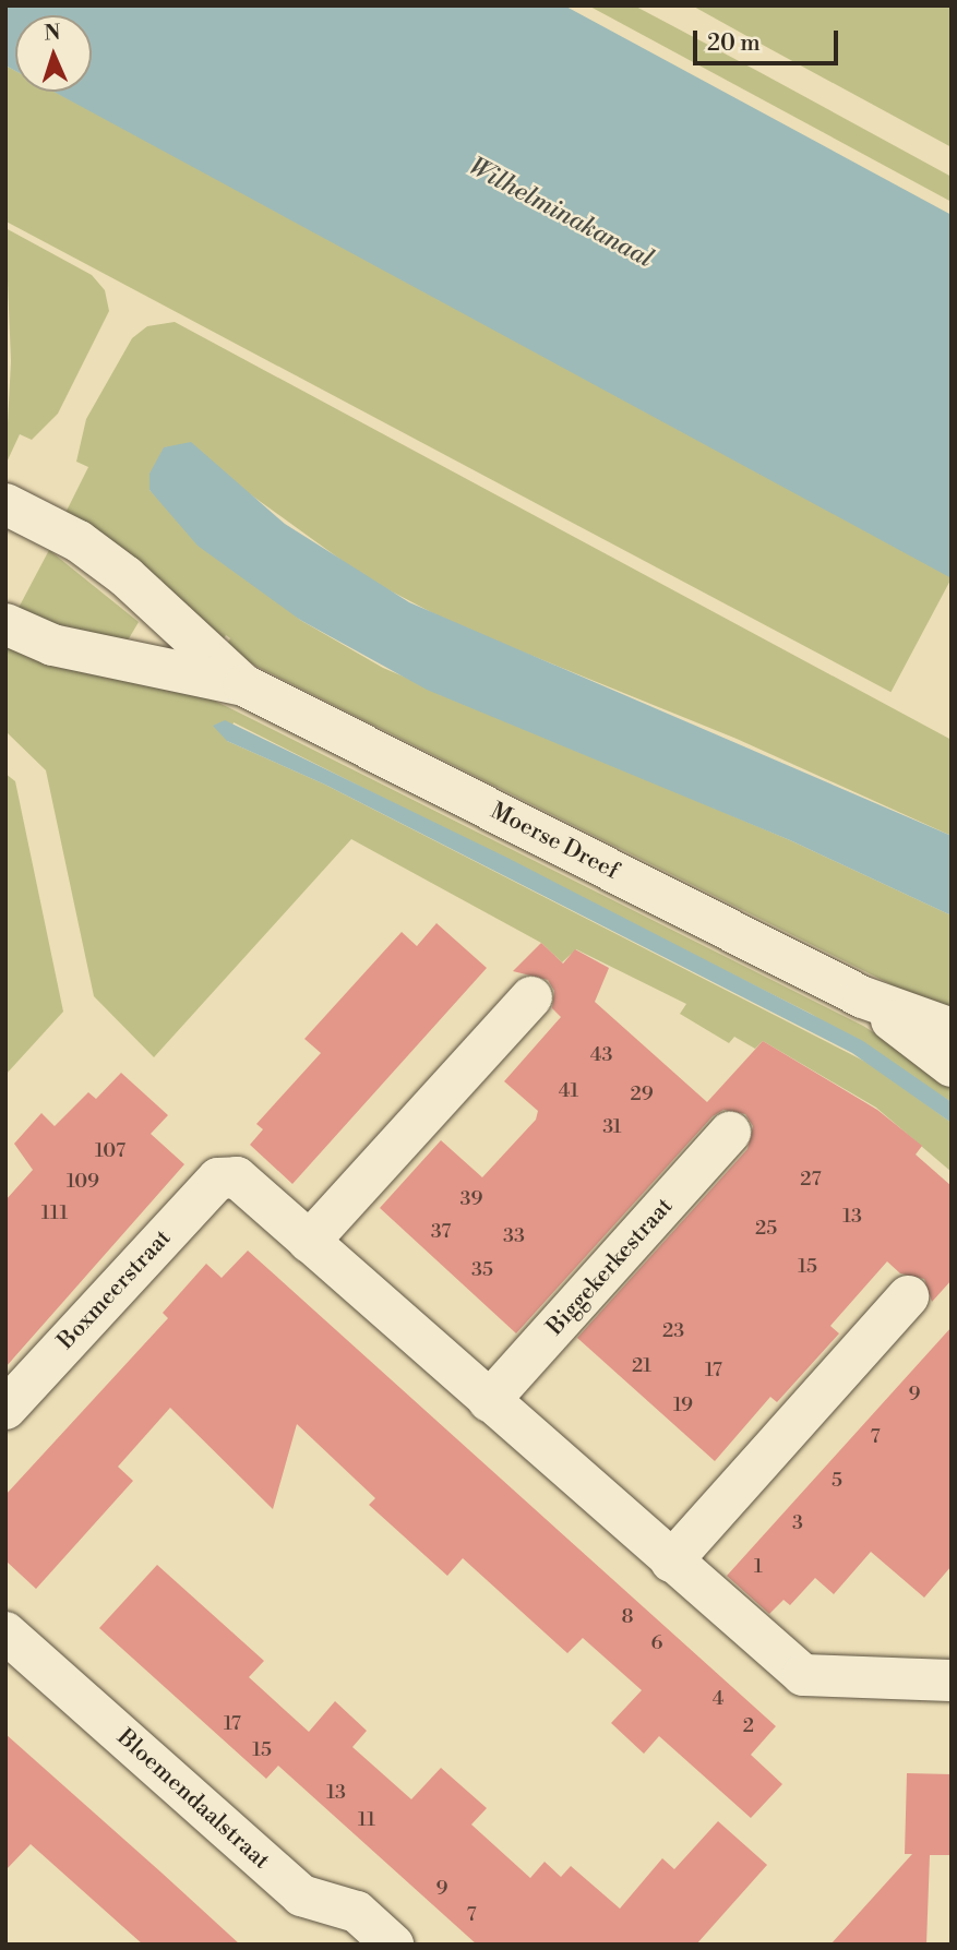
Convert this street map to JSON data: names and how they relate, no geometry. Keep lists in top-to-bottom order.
{
  "streets": {
    "street": [
      "Moerse Dreef",
      "Biggekerkestraat",
      "Boxmeerstraat",
      "Bloemendaalstraat"
    ]
  },
  "water": ["Wilhelminakanaal"],
  "house_numbers": [
    "43",
    "41",
    "29",
    "31",
    "107",
    "27",
    "109",
    "39",
    "111",
    "13",
    "25",
    "37",
    "33",
    "15",
    "35",
    "23",
    "21",
    "17",
    "9",
    "19",
    "7",
    "5",
    "3",
    "1",
    "8",
    "6",
    "4",
    "17",
    "2",
    "15",
    "13",
    "11",
    "9",
    "7"
  ],
  "scale_bar": "20 m",
  "north": "top"
}
